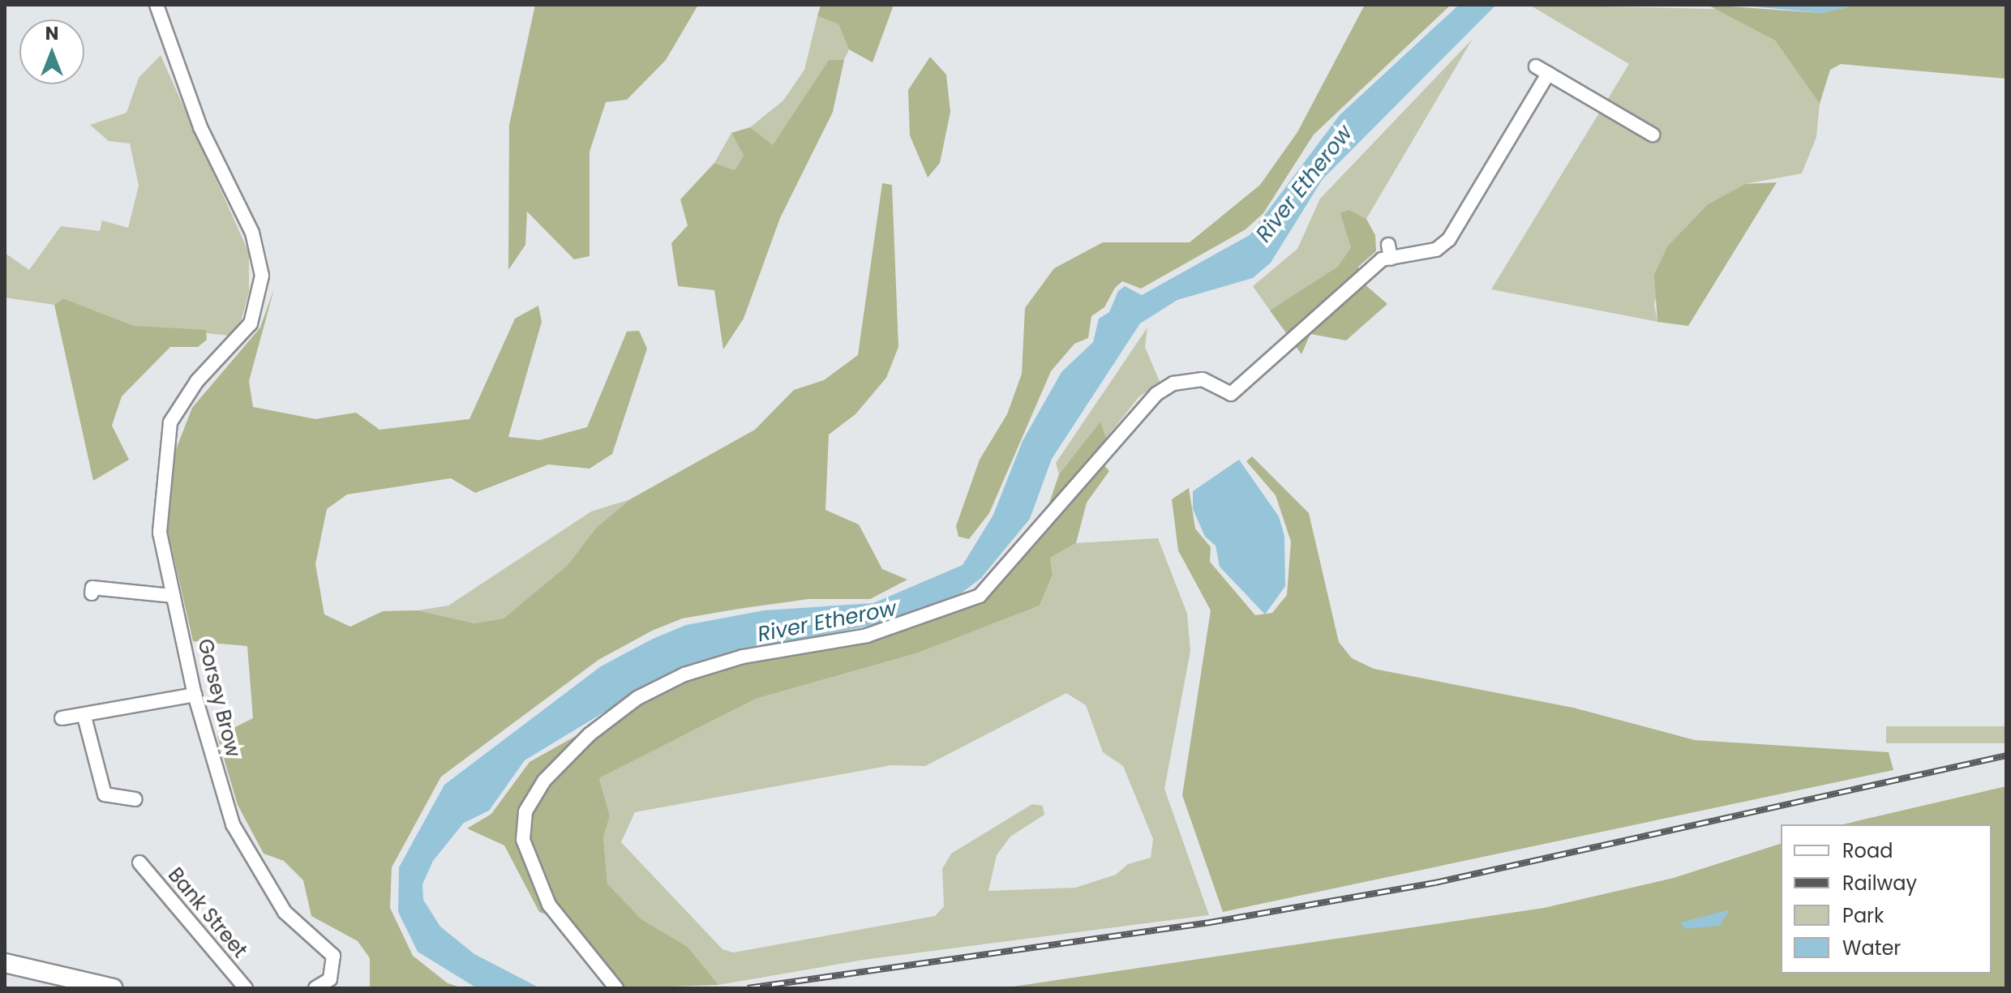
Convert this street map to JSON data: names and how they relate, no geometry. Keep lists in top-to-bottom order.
{
  "streets": {
    "street": ["Gorsey Brow", "Bank Street"]
  },
  "water": ["River Etherow"],
  "legend": [
    "Road",
    "Railway",
    "Park",
    "Water"
  ],
  "north": "top"
}
